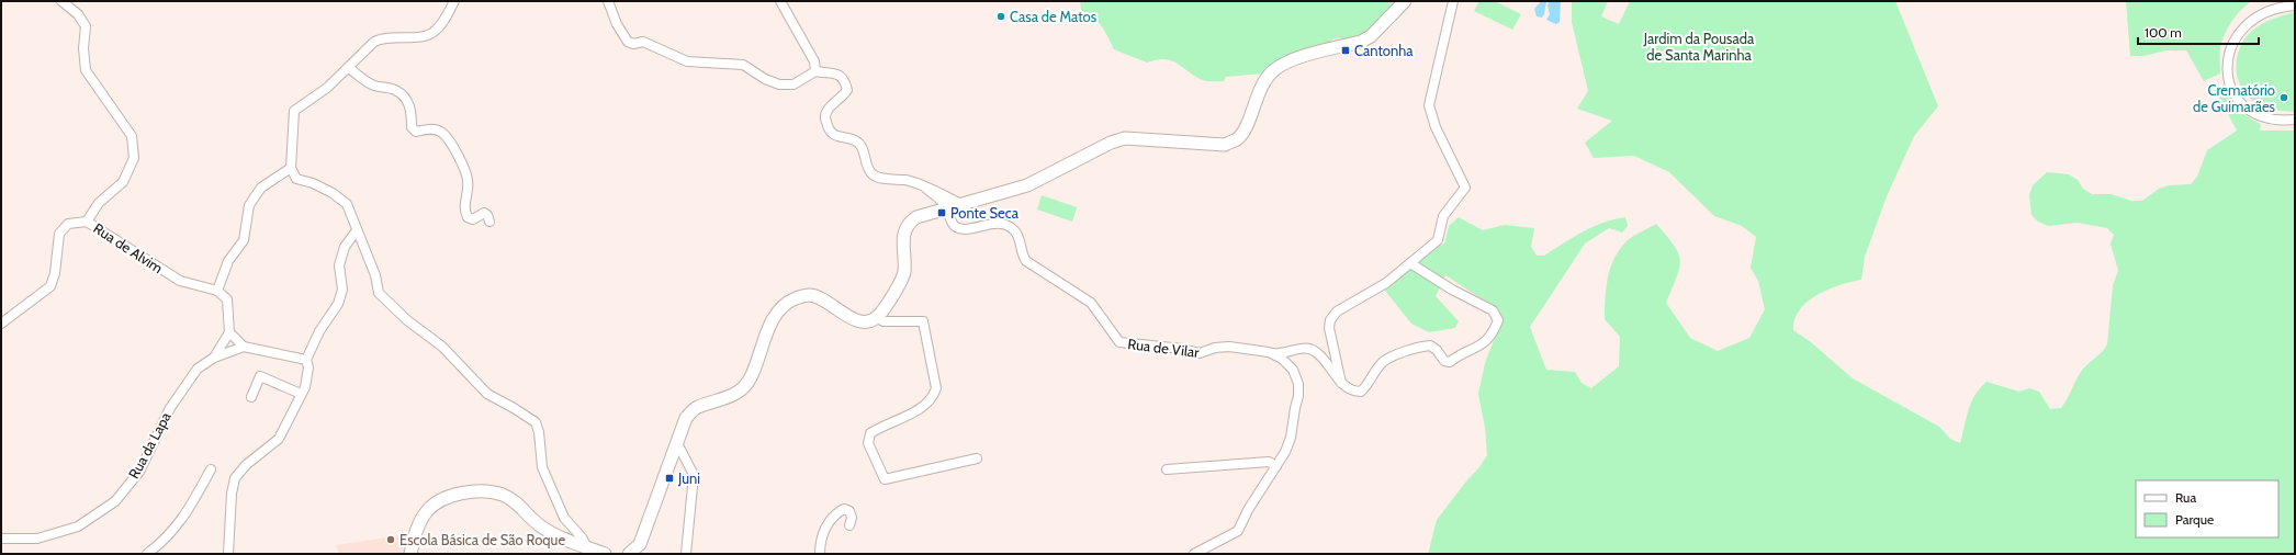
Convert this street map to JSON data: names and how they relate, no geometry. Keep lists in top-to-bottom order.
{
  "streets": {
    "street": ["Rua de Alvim", "Rua de Vilar", "Rua da Lapa"]
  },
  "parks": ["Jardim da Pousada de Santa Marinha"],
  "places": {
    "other": ["Casa de Matos", "Crematório de Guimarães", "Escola Básica de São Roque"],
    "transit": ["Cantonha", "Ponte Seca", "Juni"]
  },
  "legend": ["Rua", "Parque"],
  "scale_bar": "100 m"
}
